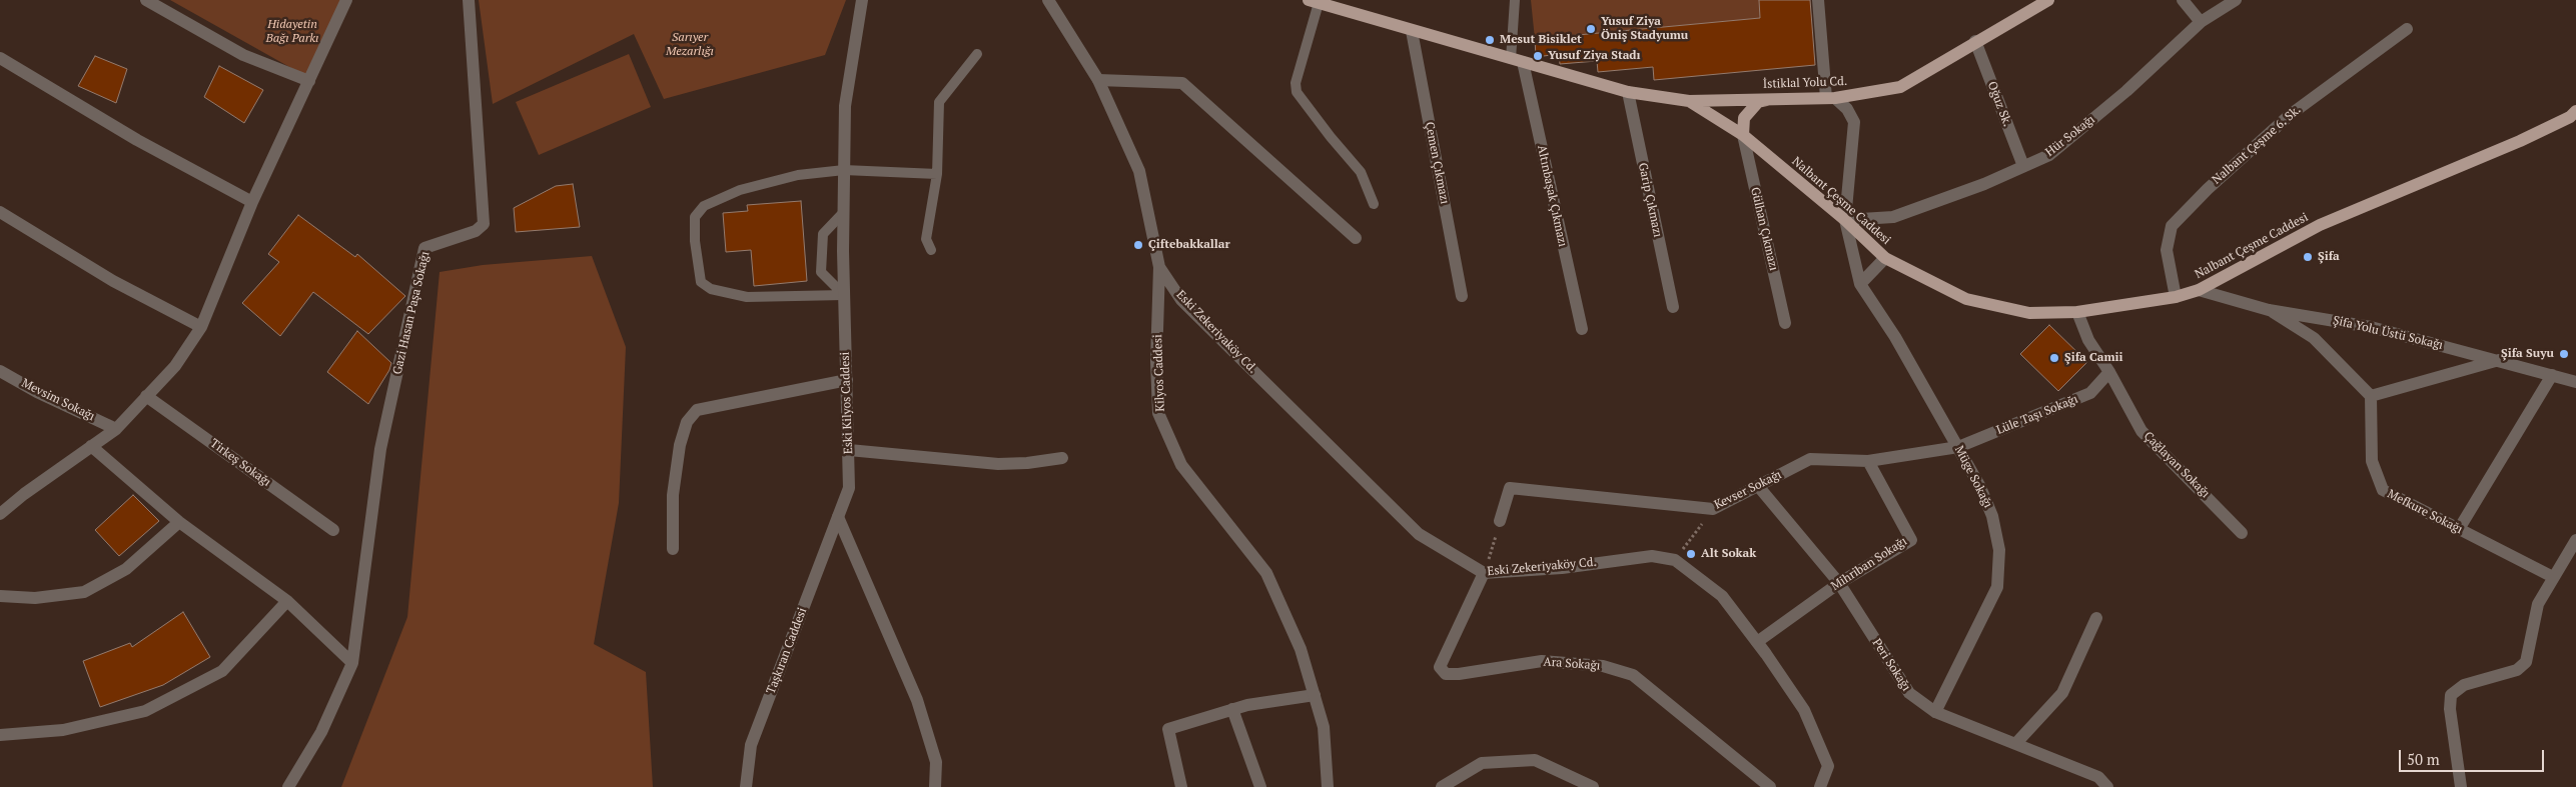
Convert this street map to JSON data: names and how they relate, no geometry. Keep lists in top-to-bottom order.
{
  "streets": {
    "main road": ["İstiklal Yolu Cd.", "Nalbant Çeşme Caddesi"],
    "street": [
      "Oğuz Sk.",
      "Hür Sokağı",
      "Nalbant Çeşme 6. Sk.",
      "Çemen Çıkmazı",
      "Altınbaşak Çıkmazı",
      "Garip Çıkmazı",
      "Gülhan Çıkmazı",
      "Gazi Hasan Paşa Sokağı",
      "Eski Zekeriyaköy Cd.",
      "Şifa Yolu Üstü Sokağı",
      "Kilyos Caddesi",
      "Mevsim Sokağı",
      "Eski Kilyos Caddesi",
      "Lüle Taşı Sokağı",
      "Tirkeş Sokağı",
      "Çağlayan Sokağı",
      "Müge Sokağı",
      "Kevser Sokağı",
      "Mefkure Sokağı",
      "Mihriban Sokağı",
      "Taşkıran Caddesi",
      "Ara Sokağı",
      "Peri Sokağı"
    ]
  },
  "crossings": [
    ["İstiklal Yolu Cd.", "Oğuz Sk."],
    ["İstiklal Yolu Cd.", "Nalbant Çeşme Caddesi"],
    ["İstiklal Yolu Cd.", "Müge Sokağı"],
    ["Oğuz Sk.", "Hür Sokağı"],
    ["Hür Sokağı", "Nalbant Çeşme Caddesi"],
    ["Hür Sokağı", "Müge Sokağı"],
    ["Nalbant Çeşme 6. Sk.", "Nalbant Çeşme Caddesi"],
    ["Çemen Çıkmazı", "Nalbant Çeşme Caddesi"],
    ["Altınbaşak Çıkmazı", "Nalbant Çeşme Caddesi"],
    ["Garip Çıkmazı", "Nalbant Çeşme Caddesi"],
    ["Nalbant Çeşme Caddesi", "Gülhan Çıkmazı"],
    ["Nalbant Çeşme Caddesi", "Şifa Yolu Üstü Sokağı"],
    ["Nalbant Çeşme Caddesi", "Çağlayan Sokağı"],
    ["Nalbant Çeşme Caddesi", "Müge Sokağı"],
    ["Eski Zekeriyaköy Cd.", "Kilyos Caddesi"],
    ["Eski Zekeriyaköy Cd.", "Mihriban Sokağı"],
    ["Eski Zekeriyaköy Cd.", "Ara Sokağı"],
    ["Eski Kilyos Caddesi", "Taşkıran Caddesi"],
    ["Lüle Taşı Sokağı", "Çağlayan Sokağı"],
    ["Lüle Taşı Sokağı", "Müge Sokağı"],
    ["Lüle Taşı Sokağı", "Kevser Sokağı"],
    ["Müge Sokağı", "Kevser Sokağı"],
    ["Müge Sokağı", "Peri Sokağı"],
    ["Kevser Sokağı", "Mihriban Sokağı"],
    ["Kevser Sokağı", "Peri Sokağı"],
    ["Mihriban Sokağı", "Peri Sokağı"]
  ],
  "parks": ["Hidayetin Bağı Parkı", "Sarıyer Mezarlığı"],
  "places": [
    "Yusuf Ziya Öniş Stadyumu",
    "Mesut Bisiklet",
    "Yusuf Ziya Stadı",
    "Çiftebakkallar",
    "Şifa",
    "Şifa Suyu",
    "Şifa Camii",
    "Alt Sokak"
  ],
  "scale_bar": "50 m"
}
